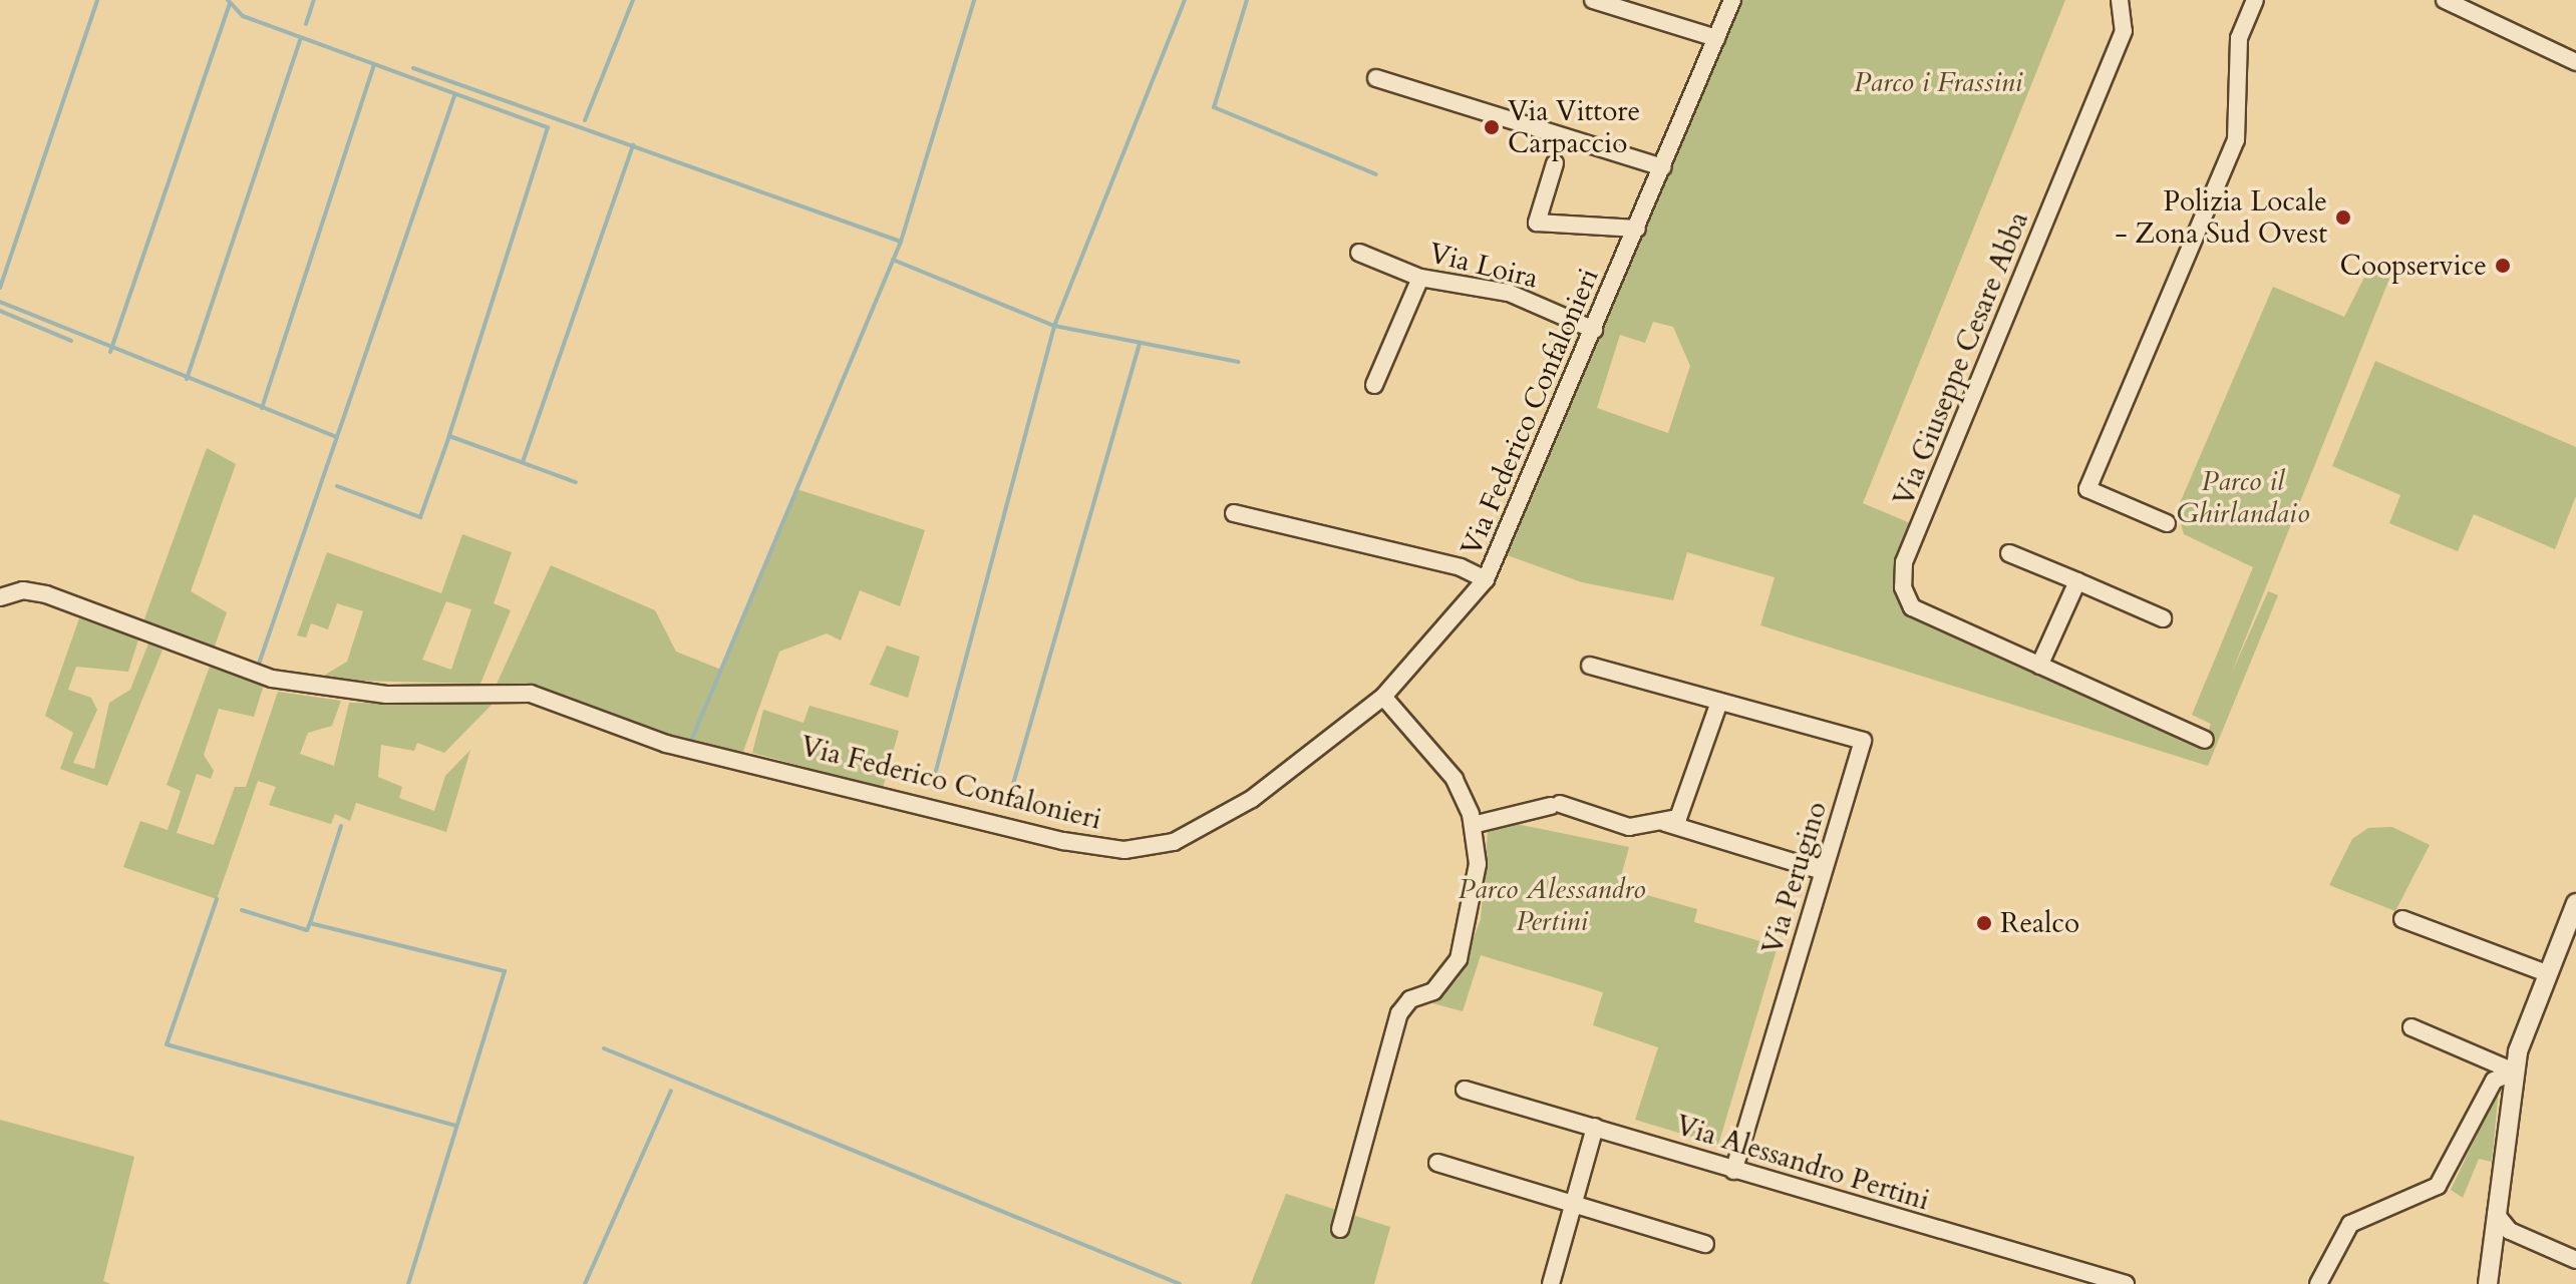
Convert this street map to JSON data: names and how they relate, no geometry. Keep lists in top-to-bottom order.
{
  "streets": {
    "street": [
      "Via Loira",
      "Via Giuseppe Cesare Abba",
      "Via Federico Confalonieri",
      "Via Perugino",
      "Via Alessandro Pertini"
    ]
  },
  "crossings": [
    ["Via Loira", "Via Federico Confalonieri"],
    ["Via Perugino", "Via Alessandro Pertini"]
  ],
  "parks": ["Parco i Frassini", "Parco il Ghirlandaio", "Parco Alessandro Pertini"],
  "places": [
    "Via Vittore Carpaccio",
    "Polizia Locale - Zona Sud Ovest",
    "Coopservice",
    "Realco"
  ]
}
